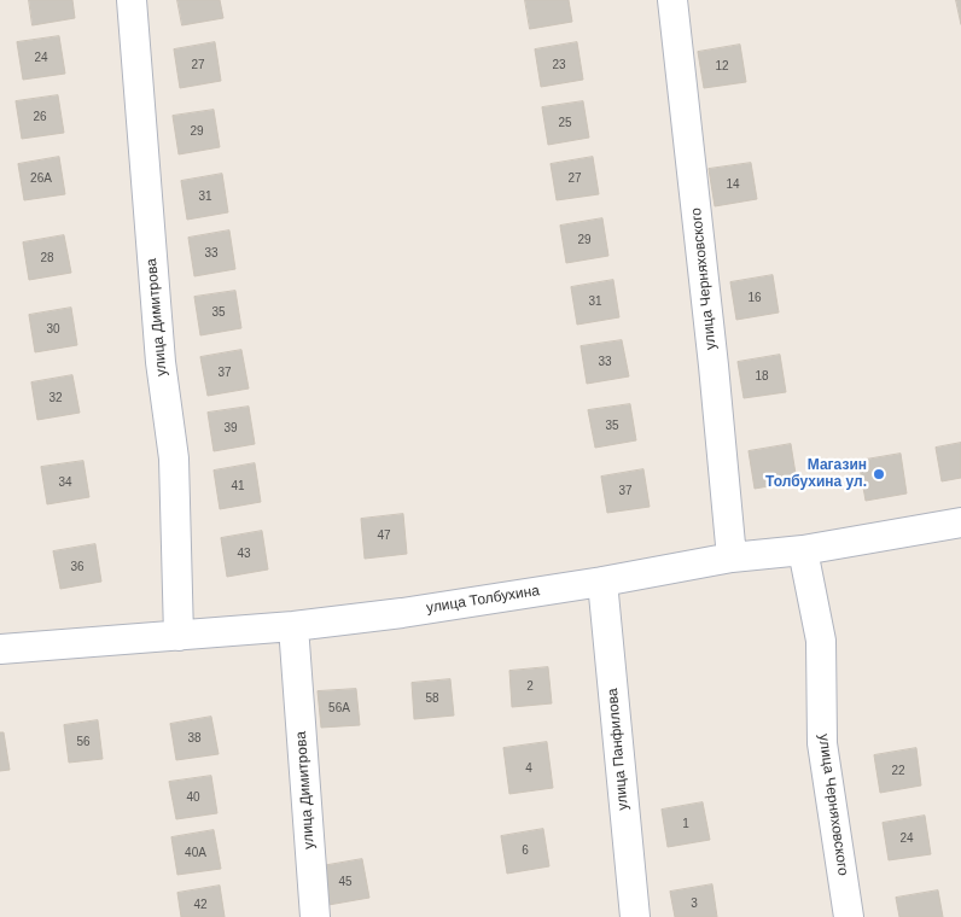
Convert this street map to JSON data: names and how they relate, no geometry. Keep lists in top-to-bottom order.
{
  "streets": {
    "street": [
      "улица Черняховского",
      "улица Димитрова",
      "улица Толбухина",
      "улица Панфилова"
    ]
  },
  "crossings": [
    ["улица Черняховского", "улица Толбухина"],
    ["улица Димитрова", "улица Толбухина"],
    ["улица Толбухина", "улица Панфилова"]
  ],
  "places": ["Магазин Толбухина ул."],
  "house_numbers": [
    "24",
    "27",
    "23",
    "12",
    "26",
    "25",
    "29",
    "26А",
    "27",
    "14",
    "31",
    "29",
    "33",
    "28",
    "16",
    "31",
    "35",
    "30",
    "33",
    "37",
    "18",
    "32",
    "35",
    "39",
    "34",
    "41",
    "37",
    "47",
    "43",
    "36",
    "2",
    "58",
    "56А",
    "38",
    "56",
    "4",
    "22",
    "40",
    "1",
    "24",
    "6",
    "40А",
    "45",
    "3",
    "42"
  ]
}
